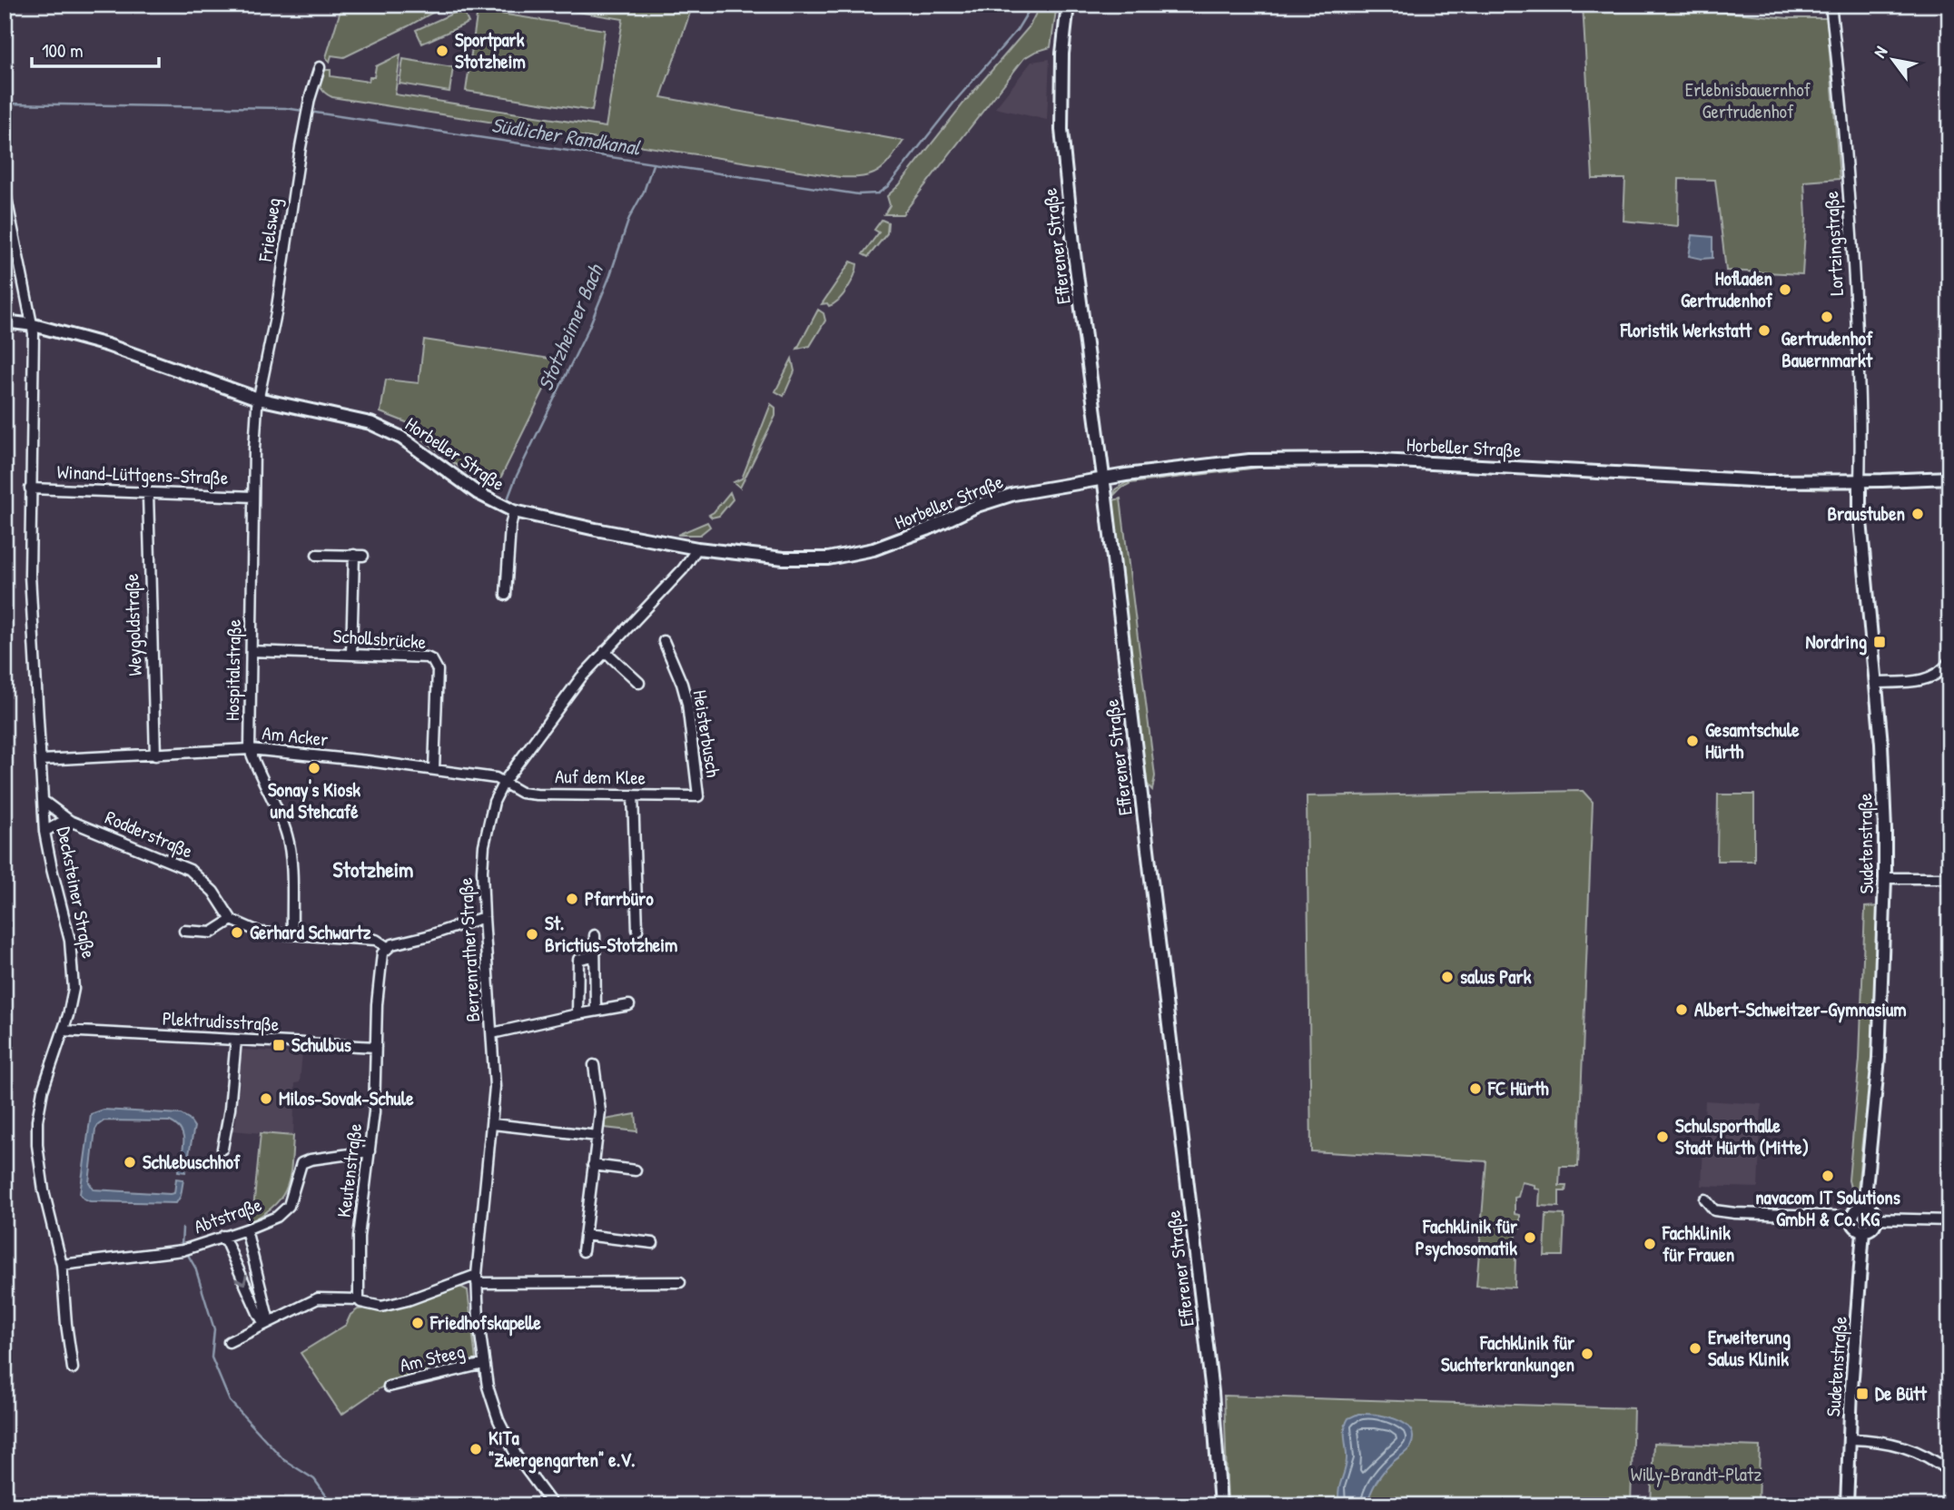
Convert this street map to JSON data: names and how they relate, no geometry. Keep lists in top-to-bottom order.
{
  "streets": {
    "street": [
      "Frielsweg",
      "Lortzingstraße",
      "Efferener Straße",
      "Horbeller Straße",
      "Winand-Lüttgens-Straße",
      "Weygoldstraße",
      "Schollsbrücke",
      "Hospitalstraße",
      "Heisterbusch",
      "Am Acker",
      "Auf dem Klee",
      "Rodderstraße",
      "Sudetenstraße",
      "Decksteiner Straße",
      "Berrenrather Straße",
      "Plektrudisstraße",
      "Keutenstraße",
      "Abtstraße",
      "Am Steeg"
    ]
  },
  "crossings": [
    ["Frielsweg", "Horbeller Straße"],
    ["Frielsweg", "Hospitalstraße"],
    ["Lortzingstraße", "Horbeller Straße"],
    ["Lortzingstraße", "Sudetenstraße"],
    ["Efferener Straße", "Horbeller Straße"],
    ["Horbeller Straße", "Hospitalstraße"],
    ["Horbeller Straße", "Sudetenstraße"],
    ["Horbeller Straße", "Decksteiner Straße"],
    ["Horbeller Straße", "Berrenrather Straße"],
    ["Winand-Lüttgens-Straße", "Weygoldstraße"],
    ["Winand-Lüttgens-Straße", "Hospitalstraße"],
    ["Winand-Lüttgens-Straße", "Decksteiner Straße"],
    ["Weygoldstraße", "Am Acker"],
    ["Schollsbrücke", "Hospitalstraße"],
    ["Schollsbrücke", "Am Acker"],
    ["Hospitalstraße", "Am Acker"],
    ["Heisterbusch", "Auf dem Klee"],
    ["Am Acker", "Auf dem Klee"],
    ["Am Acker", "Decksteiner Straße"],
    ["Am Acker", "Berrenrather Straße"],
    ["Auf dem Klee", "Berrenrather Straße"],
    ["Rodderstraße", "Decksteiner Straße"],
    ["Decksteiner Straße", "Plektrudisstraße"],
    ["Decksteiner Straße", "Abtstraße"],
    ["Berrenrather Straße", "Am Steeg"],
    ["Plektrudisstraße", "Keutenstraße"],
    ["Keutenstraße", "Abtstraße"]
  ],
  "districts": ["Stotzheim"],
  "water": ["Südlicher Randkanal", "Stotzheimer Bach"],
  "parks": ["Erlebnisbauernhof Gertrudenhof", "Willy-Brandt-Platz"],
  "places": {
    "other": [
      "Sportpark Stotzheim",
      "Hofladen Gertrudenhof",
      "Gertrudenhof Bauernmarkt",
      "Floristik Werkstatt",
      "Braustuben",
      "Gesamtschule Hürth",
      "Sonay's Kiosk und Stehcafé",
      "Pfarrbüro",
      "Gerhard Schwartz",
      "St. Brictius-Stotzheim",
      "salus Park",
      "Albert-Schweitzer-Gymnasium",
      "FC Hürth",
      "Milos-Sovak-Schule",
      "Schulsporthalle Stadt Hürth (Mitte)",
      "Schlebuschhof",
      "navacom IT Solutions GmbH & Co. KG",
      "Fachklinik für Psychosomatik",
      "Fachklinik für Frauen",
      "Friedhofskapelle",
      "Erweiterung Salus Klinik",
      "Fachklinik für Suchterkrankungen",
      "KiTa \"Zwergengarten\" e.V."
    ],
    "transit": ["Nordring", "Schulbus", "De Bütt"]
  },
  "scale_bar": "100 m",
  "north": "top left"
}
